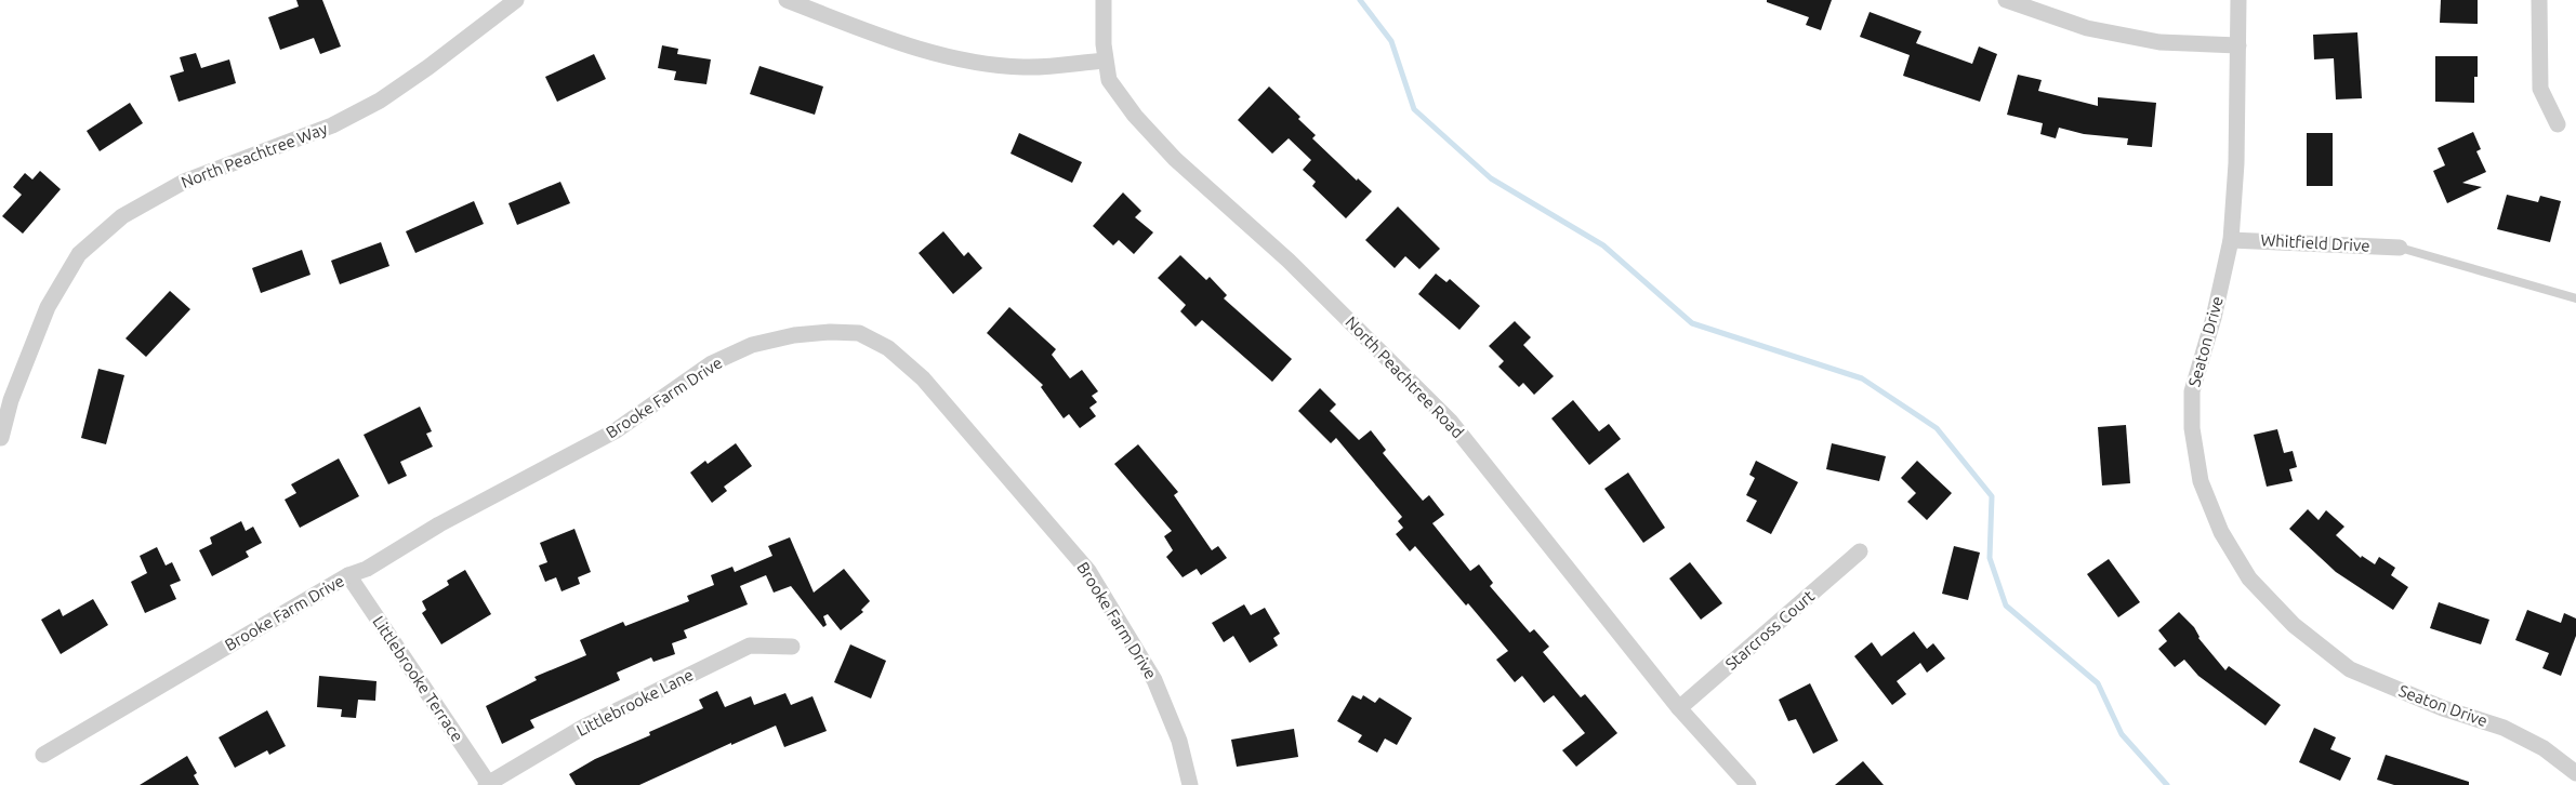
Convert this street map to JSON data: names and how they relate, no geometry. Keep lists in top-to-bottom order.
{
  "streets": {
    "street": [
      "North Peachtree Way",
      "Whitfield Drive",
      "Seaton Drive",
      "North Peachtree Road",
      "Brooke Farm Drive",
      "Starcross Court",
      "Littlebrooke Terrace",
      "Littlebrooke Lane"
    ]
  },
  "crossings": [
    ["Whitfield Drive", "Seaton Drive"],
    ["North Peachtree Road", "Starcross Court"],
    ["Brooke Farm Drive", "Littlebrooke Terrace"],
    ["Littlebrooke Terrace", "Littlebrooke Lane"]
  ]
}
